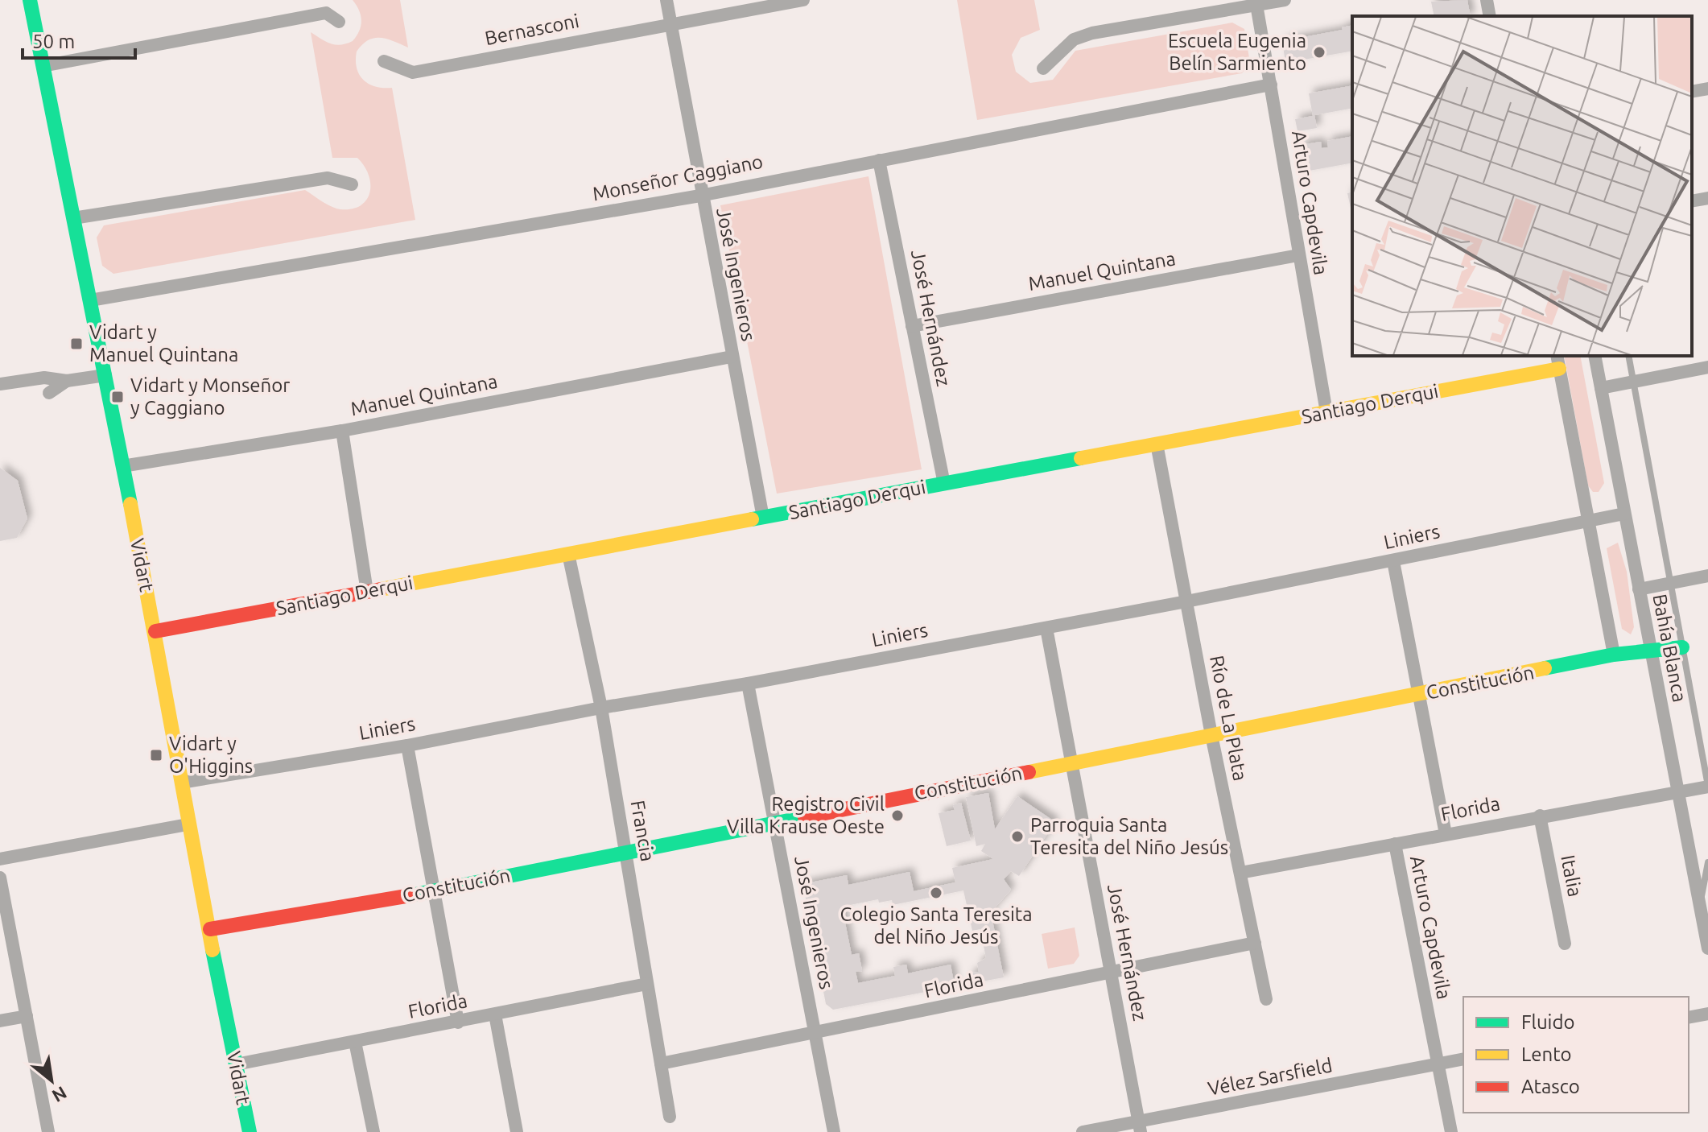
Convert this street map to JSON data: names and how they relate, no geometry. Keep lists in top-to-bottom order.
{
  "streets": {
    "street": [
      "Bernasconi",
      "Monseñor Caggiano",
      "Arturo Capdevila",
      "Manuel Quintana",
      "José Ingenieros",
      "José Hernández",
      "Santiago Derqui",
      "Liniers",
      "Vidart",
      "Bahía Blanca",
      "Constitución",
      "Río de La Plata",
      "Florida",
      "Francia",
      "Italia",
      "Vélez Sarsfield"
    ]
  },
  "crossings": [
    ["Bernasconi", "José Ingenieros"],
    ["Monseñor Caggiano", "Arturo Capdevila"],
    ["Monseñor Caggiano", "José Ingenieros"],
    ["Monseñor Caggiano", "José Hernández"],
    ["Monseñor Caggiano", "Vidart"],
    ["Arturo Capdevila", "Manuel Quintana"],
    ["Arturo Capdevila", "Santiago Derqui"],
    ["Arturo Capdevila", "Liniers"],
    ["Arturo Capdevila", "Constitución"],
    ["Arturo Capdevila", "Florida"],
    ["Arturo Capdevila", "Vélez Sarsfield"],
    ["Manuel Quintana", "José Ingenieros"],
    ["Manuel Quintana", "José Hernández"],
    ["Manuel Quintana", "Vidart"],
    ["José Ingenieros", "Santiago Derqui"],
    ["José Ingenieros", "Liniers"],
    ["José Ingenieros", "Constitución"],
    ["José Ingenieros", "Florida"],
    ["José Hernández", "Santiago Derqui"],
    ["José Hernández", "Liniers"],
    ["José Hernández", "Constitución"],
    ["José Hernández", "Florida"],
    ["José Hernández", "Vélez Sarsfield"],
    ["Santiago Derqui", "Vidart"],
    ["Santiago Derqui", "Río de La Plata"],
    ["Santiago Derqui", "Francia"],
    ["Liniers", "Vidart"],
    ["Liniers", "Bahía Blanca"],
    ["Liniers", "Río de La Plata"],
    ["Liniers", "Francia"],
    ["Vidart", "Constitución"],
    ["Vidart", "Florida"],
    ["Bahía Blanca", "Constitución"],
    ["Bahía Blanca", "Florida"],
    ["Constitución", "Río de La Plata"],
    ["Constitución", "Francia"],
    ["Río de La Plata", "Florida"],
    ["Florida", "Francia"],
    ["Florida", "Italia"]
  ],
  "places": {
    "other": [
      "Escuela Eugenia Belín Sarmiento",
      "Registro Civil Villa Krause Oeste",
      "Parroquia Santa Teresita del Niño Jesús",
      "Colegio Santa Teresita del Niño Jesús"
    ],
    "transit": ["Vidart y Manuel Quintana", "Vidart y Monseñor y Caggiano", "Vidart y O'Higgins"]
  },
  "legend": ["Fluido", "Lento", "Atasco"],
  "scale_bar": "50 m",
  "north": "bottom right"
}
